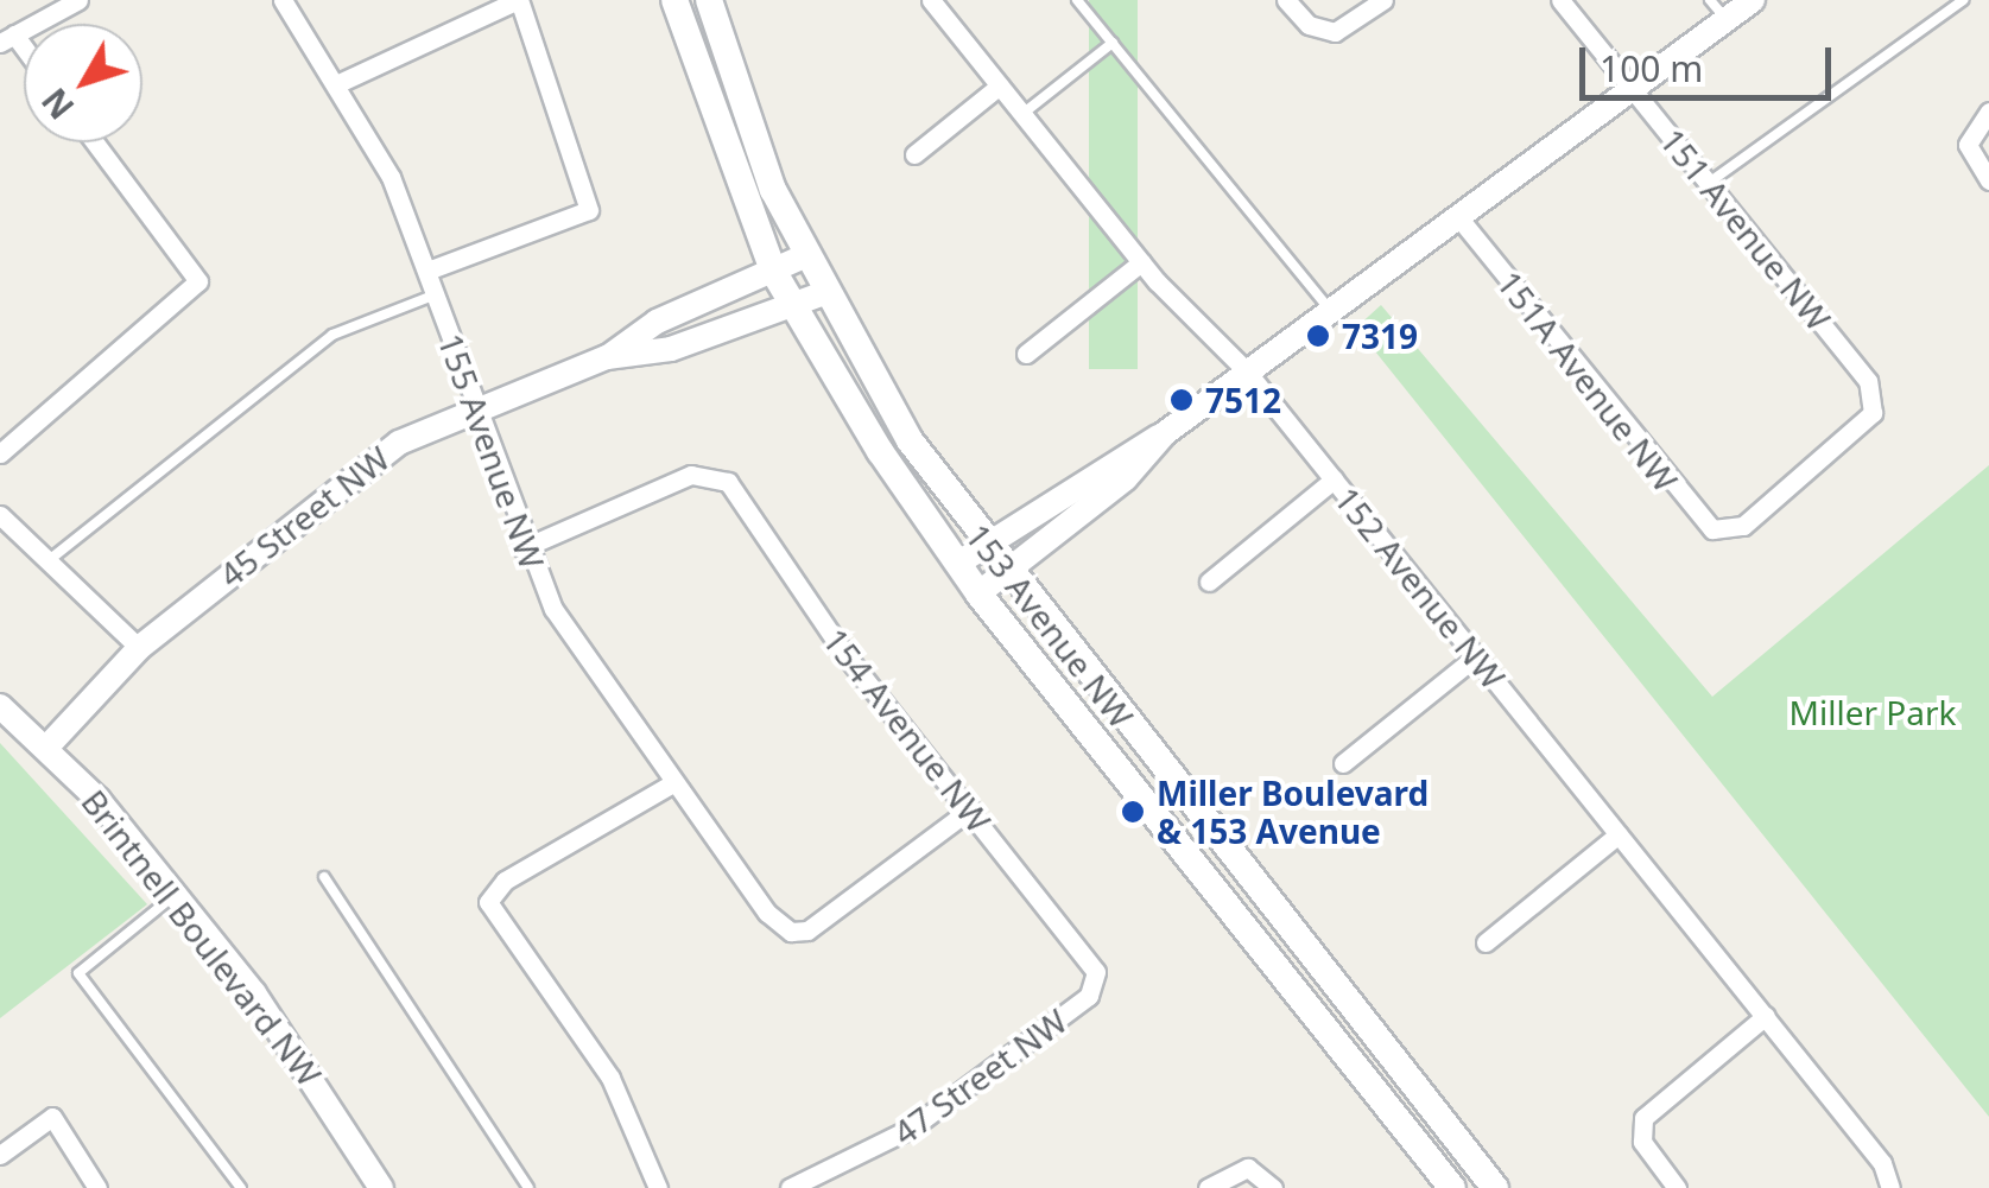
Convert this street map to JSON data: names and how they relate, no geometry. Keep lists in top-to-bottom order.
{
  "streets": {
    "main road": ["153 Avenue NW"],
    "street": [
      "151 Avenue NW",
      "151A Avenue NW",
      "155 Avenue NW",
      "45 Street NW",
      "152 Avenue NW",
      "154 Avenue NW",
      "Brintnell Boulevard NW",
      "47 Street NW"
    ]
  },
  "crossings": [
    ["151 Avenue NW", "151A Avenue NW"],
    ["155 Avenue NW", "45 Street NW"],
    ["155 Avenue NW", "154 Avenue NW"],
    ["45 Street NW", "153 Avenue NW"],
    ["45 Street NW", "Brintnell Boulevard NW"],
    ["154 Avenue NW", "47 Street NW"]
  ],
  "parks": ["Miller Park"],
  "places": ["7319", "7512", "Miller Boulevard & 153 Avenue"],
  "scale_bar": "100 m",
  "north": "bottom left"
}
